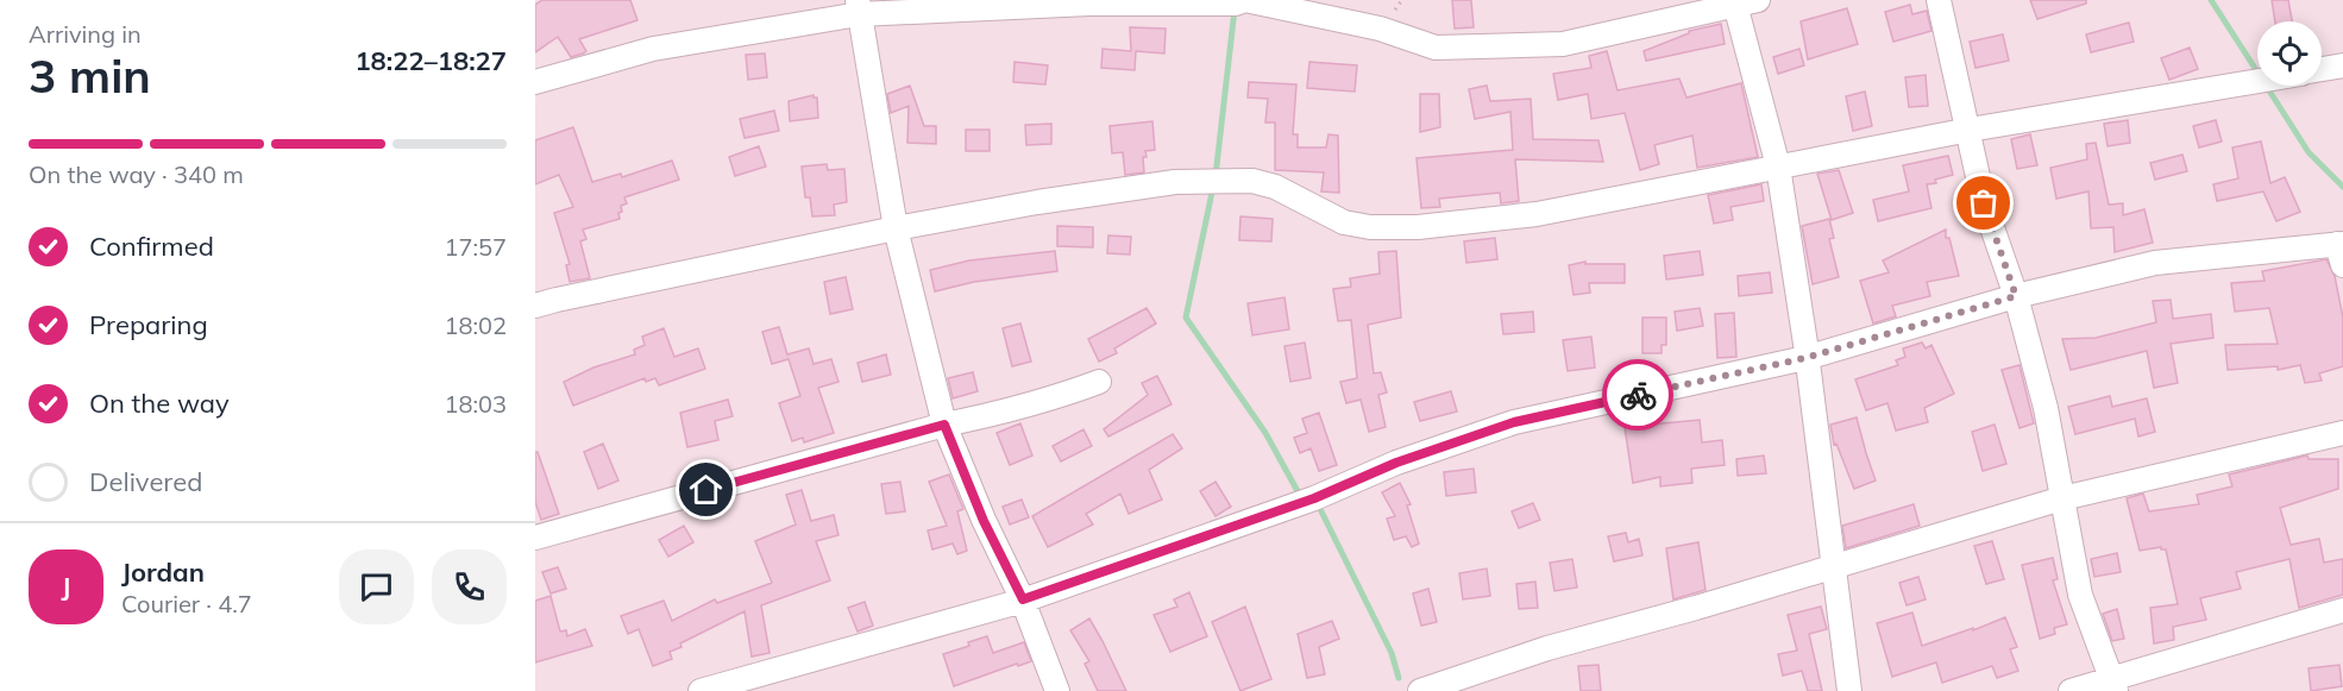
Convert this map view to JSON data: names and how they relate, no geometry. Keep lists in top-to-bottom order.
{
  "page": {
    "heading": ["3 min", "Arriving in", "18:22–18:27"],
    "panel": ["Jordan", "Courier · 4.7"],
    "bar": "On the way · 340 m",
    "list": [
      ["Confirmed", "17:57"],
      ["Preparing", "18:02"],
      ["On the way", "18:03"],
      "Delivered"
    ],
    "round": "J"
  }
}
